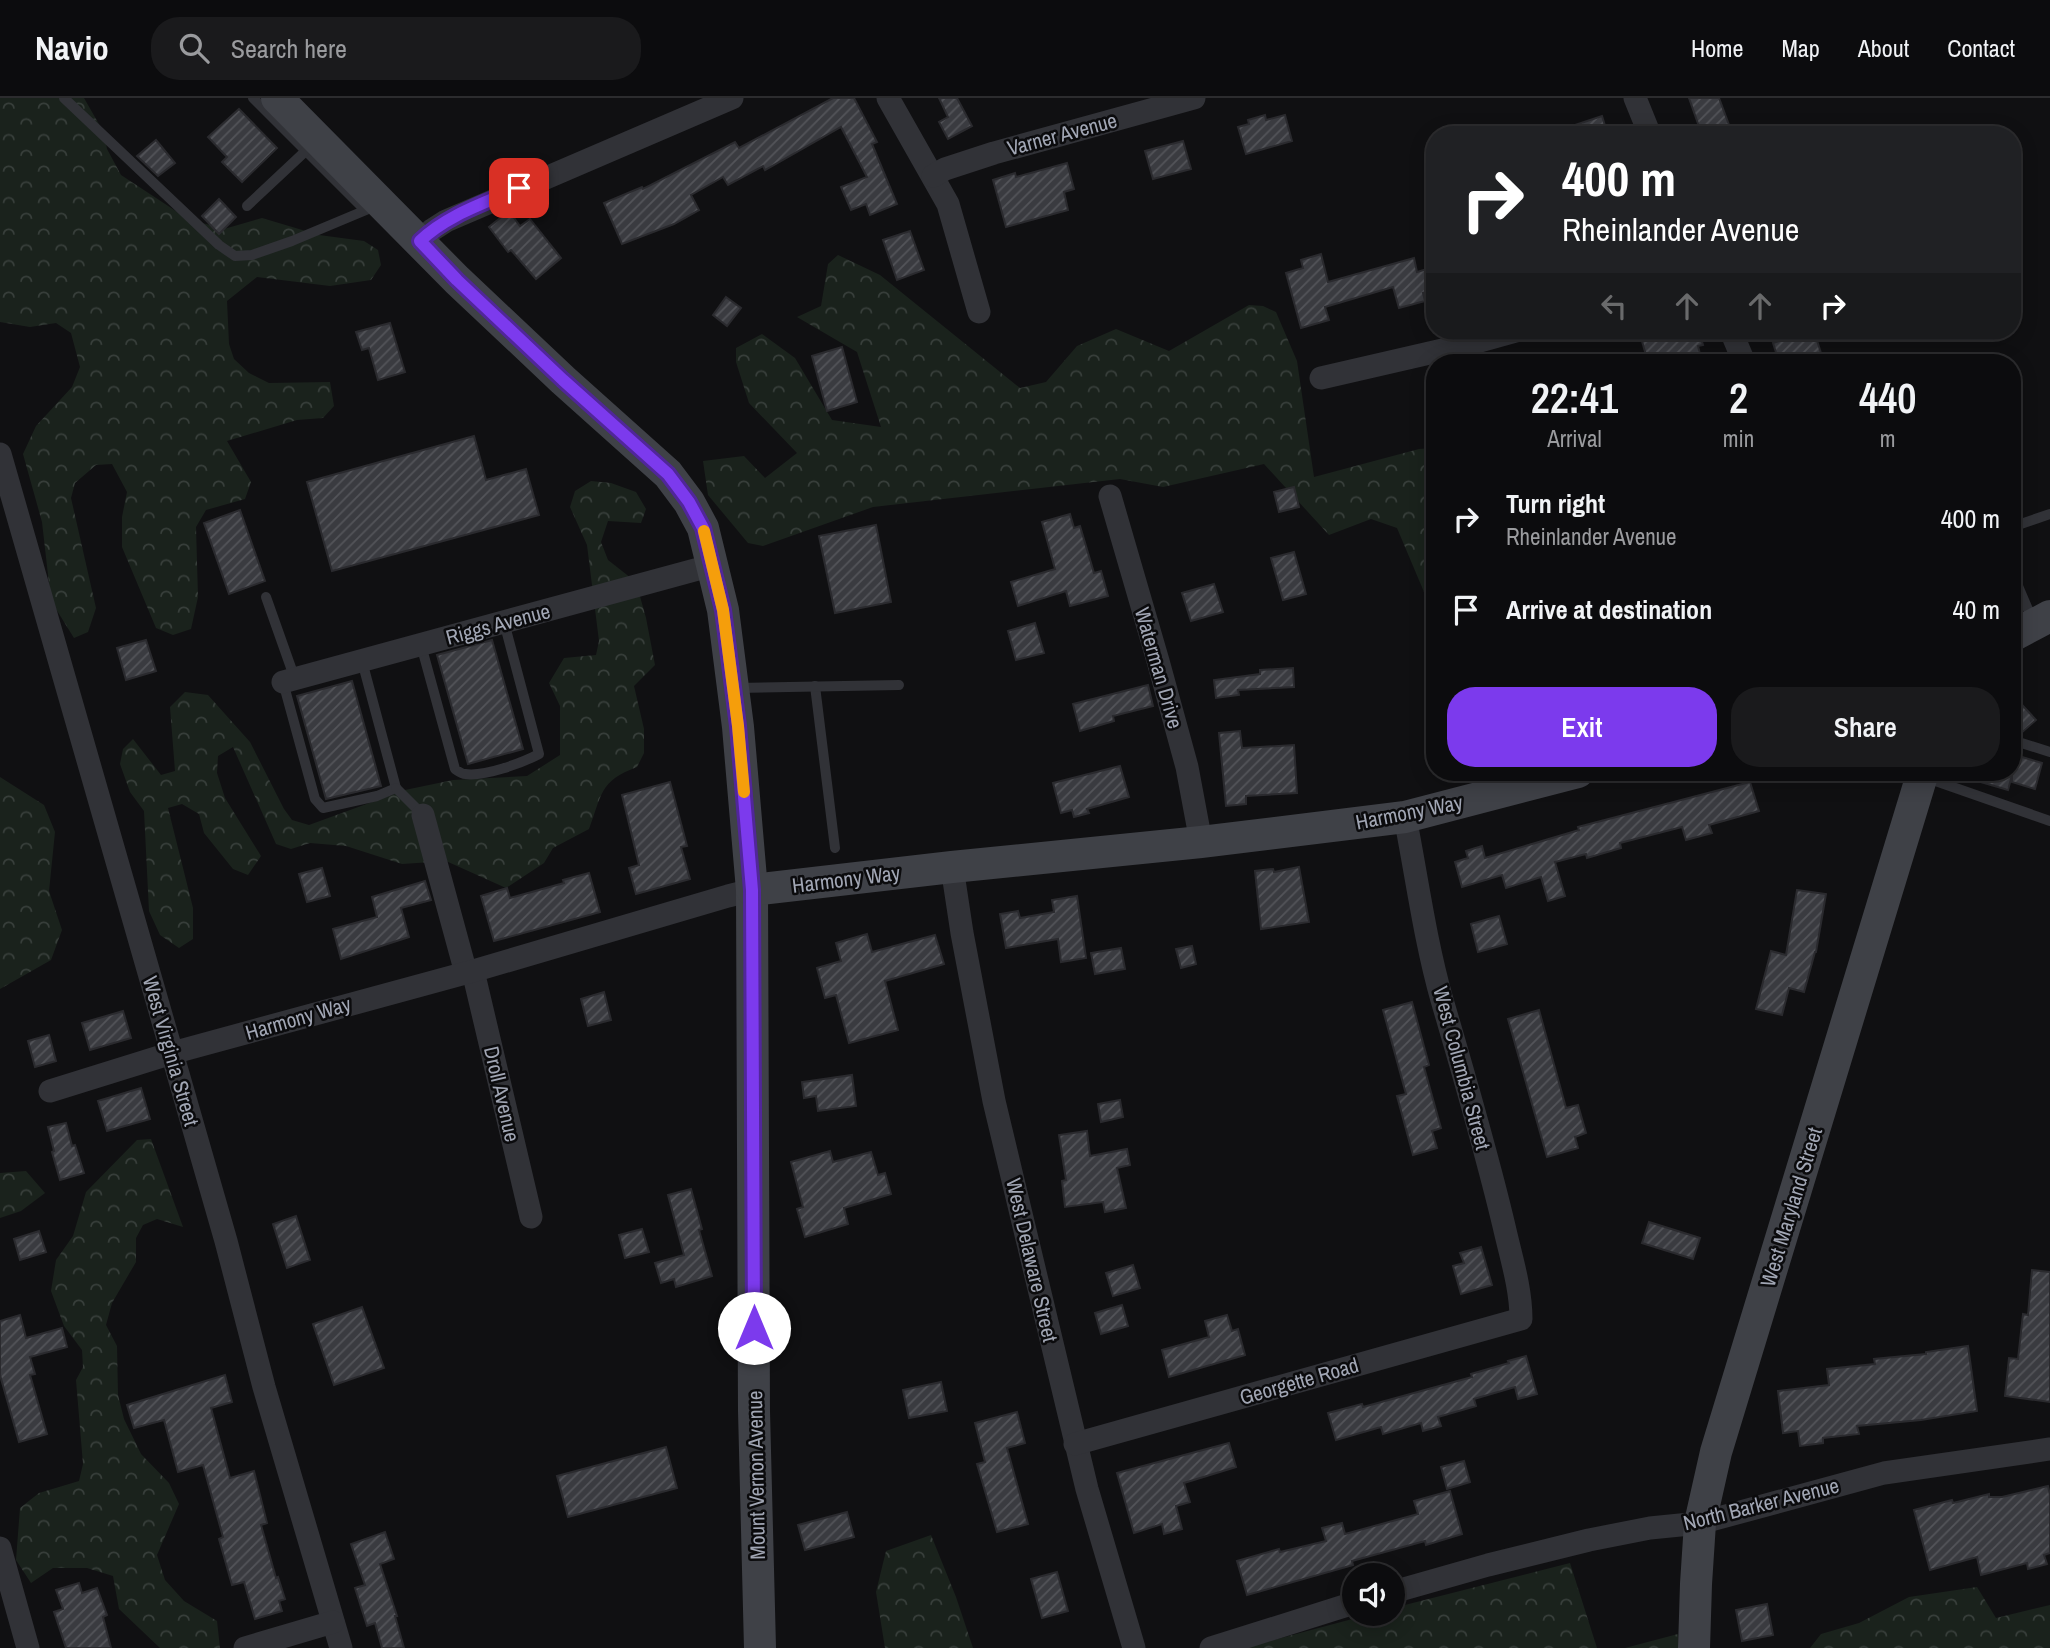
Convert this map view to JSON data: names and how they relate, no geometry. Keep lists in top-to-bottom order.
{
  "streets": {
    "street": [
      "Varner Avenue",
      "Riggs Avenue",
      "Waterman Drive",
      "Harmony Way",
      "West Virginia Street",
      "West Columbia Street",
      "Droll Avenue",
      "West Maryland Street",
      "West Delaware Street",
      "Georgette Road",
      "Mount Vernon Avenue",
      "North Barker Avenue"
    ]
  },
  "crossings": [
    ["Riggs Avenue", "Mount Vernon Avenue"],
    ["Waterman Drive", "Harmony Way"],
    ["Harmony Way", "West Virginia Street"],
    ["Harmony Way", "West Columbia Street"],
    ["Harmony Way", "Droll Avenue"],
    ["Harmony Way", "West Delaware Street"],
    ["Harmony Way", "Mount Vernon Avenue"],
    ["West Columbia Street", "Georgette Road"],
    ["West Maryland Street", "North Barker Avenue"],
    ["West Delaware Street", "Georgette Road"]
  ],
  "page": {
    "header": "Navio",
    "search": "Search here",
    "nav": [
      "Home",
      "Map",
      "About",
      "Contact"
    ],
    "turn": ["400 m", "Rheinlander Avenue"],
    "eta": [
      "22:41",
      "Arrival",
      "2",
      "min",
      "440",
      "m"
    ],
    "list": [
      {
        "name": "Turn right",
        "note": "Rheinlander Avenue",
        "value": "400 m"
      },
      {
        "name": "Arrive at destination",
        "value": "40 m"
      }
    ],
    "buttons": ["Exit", "Share"]
  }
}
